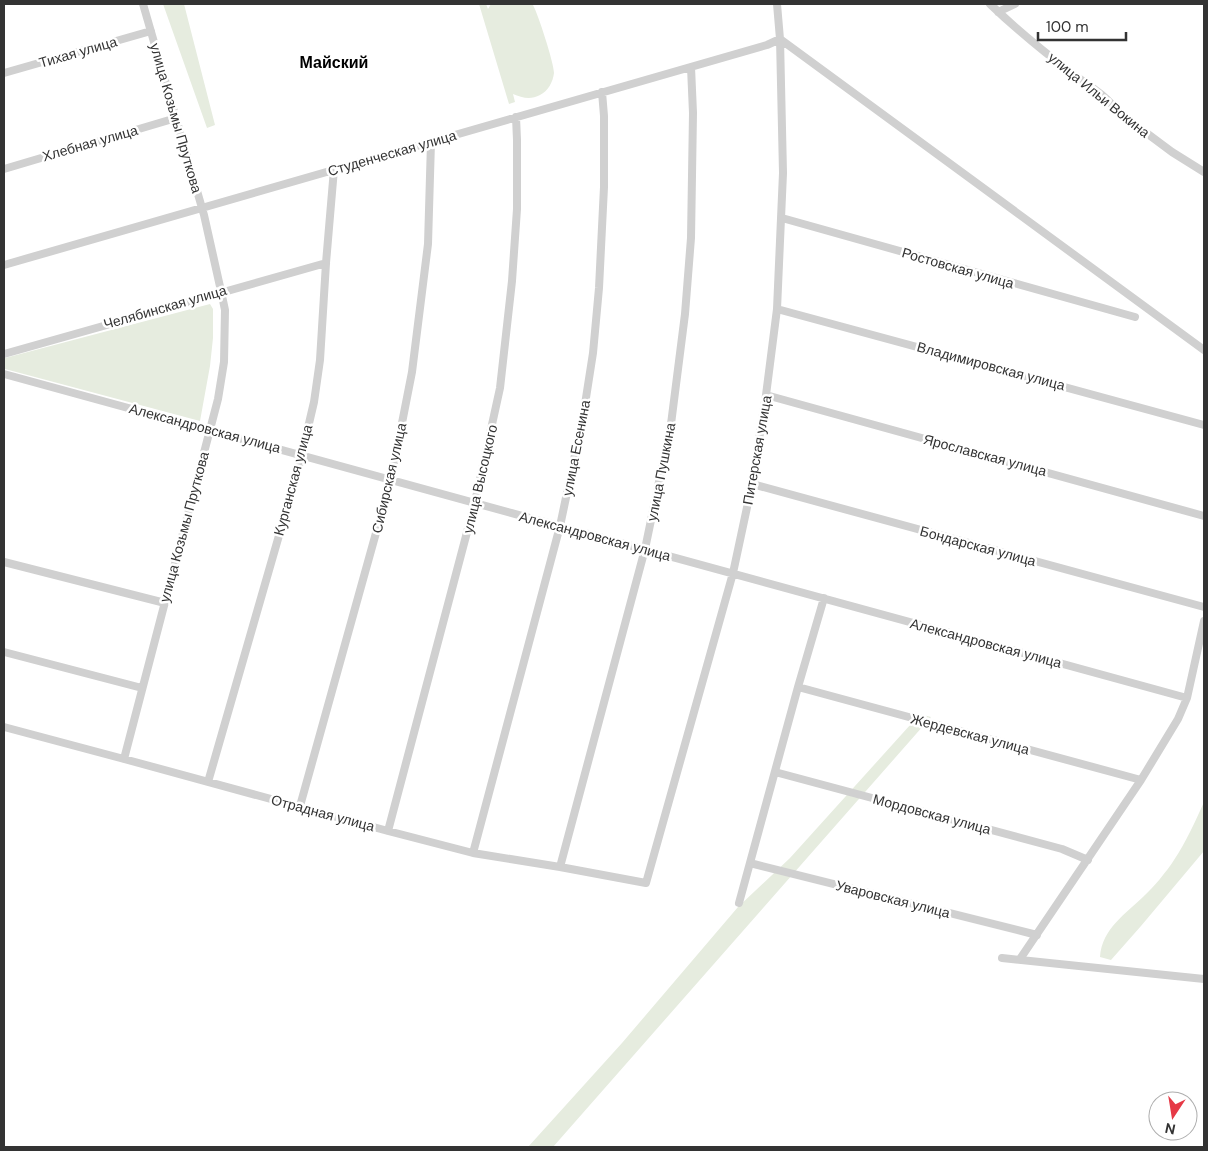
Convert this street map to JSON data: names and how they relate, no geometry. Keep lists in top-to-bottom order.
{
  "streets": {
    "street": [
      "Тихая улица",
      "улица Ильи Вокина",
      "улица Козьмы Пруткова",
      "Хлебная улица",
      "Студенческая улица",
      "Ростовская улица",
      "Челябинская улица",
      "Владимировская улица",
      "Александровская улица",
      "улица Есенина",
      "Питерская улица",
      "Ярославская улица",
      "улица Пушкина",
      "Сибирская улица",
      "улица Высоцкого",
      "Курганская улица",
      "Бондарская улица",
      "Жердевская улица",
      "Отрадная улица",
      "Мордовская улица",
      "Уваровская улица"
    ]
  },
  "crossings": [
    ["Тихая улица", "улица Козьмы Пруткова"],
    ["улица Козьмы Пруткова", "Хлебная улица"],
    ["улица Козьмы Пруткова", "Студенческая улица"],
    ["улица Козьмы Пруткова", "Челябинская улица"],
    ["улица Козьмы Пруткова", "Александровская улица"],
    ["улица Козьмы Пруткова", "Отрадная улица"],
    ["Студенческая улица", "улица Есенина"],
    ["Студенческая улица", "Питерская улица"],
    ["Студенческая улица", "улица Пушкина"],
    ["Студенческая улица", "Сибирская улица"],
    ["Студенческая улица", "улица Высоцкого"],
    ["Студенческая улица", "Курганская улица"],
    ["Ростовская улица", "Питерская улица"],
    ["Челябинская улица", "Курганская улица"],
    ["Владимировская улица", "Питерская улица"],
    ["Александровская улица", "улица Есенина"],
    ["Александровская улица", "Питерская улица"],
    ["Александровская улица", "улица Пушкина"],
    ["Александровская улица", "Сибирская улица"],
    ["Александровская улица", "улица Высоцкого"],
    ["Александровская улица", "Курганская улица"],
    ["улица Есенина", "Отрадная улица"],
    ["Питерская улица", "Ярославская улица"],
    ["Питерская улица", "Бондарская улица"],
    ["Питерская улица", "Отрадная улица"],
    ["улица Пушкина", "Отрадная улица"],
    ["Сибирская улица", "Отрадная улица"],
    ["улица Высоцкого", "Отрадная улица"],
    ["Курганская улица", "Отрадная улица"]
  ],
  "districts": ["Майский"],
  "scale_bar": "100 m",
  "north": "bottom"
}
